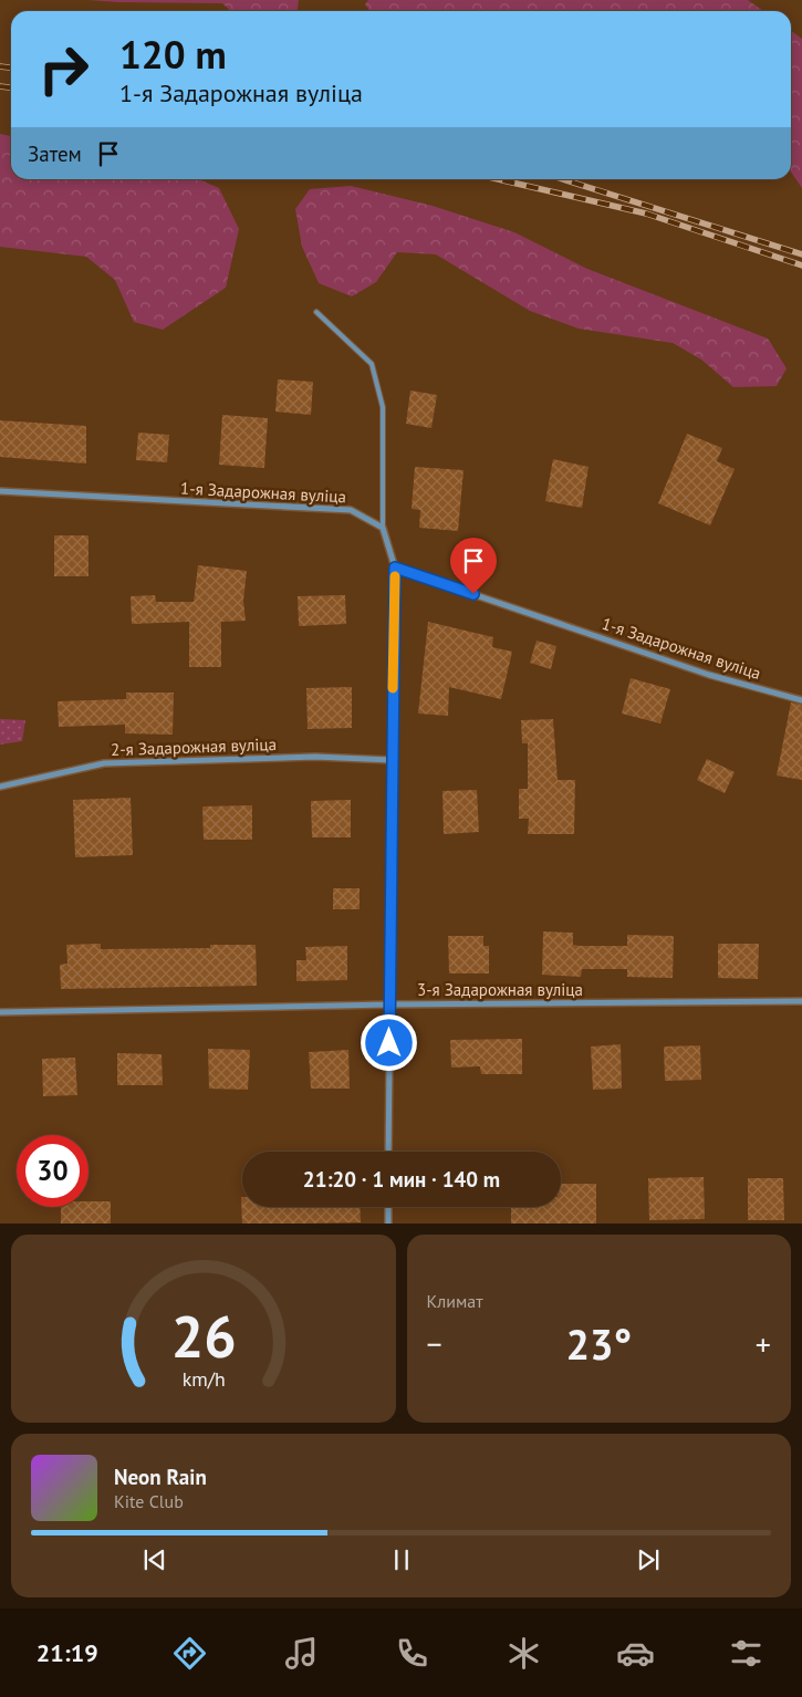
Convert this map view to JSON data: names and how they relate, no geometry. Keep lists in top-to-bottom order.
{
  "streets": {
    "street": ["1-я Задарожная вуліца", "2-я Задарожная вуліца", "3-я Задарожная вуліца"]
  },
  "page": {
    "turn": ["120 m", "1-я Задарожная вуліца"],
    "then": "Затем",
    "limit": "30",
    "trip": "21:20 · 1 мин · 140 m",
    "tile": "Климат",
    "heat": ["−", "23°", "+"],
    "song": ["Neon Rain", "Kite Club"],
    "tabs": "21:19",
    "gauge": ["26", "km/h"]
  }
}
